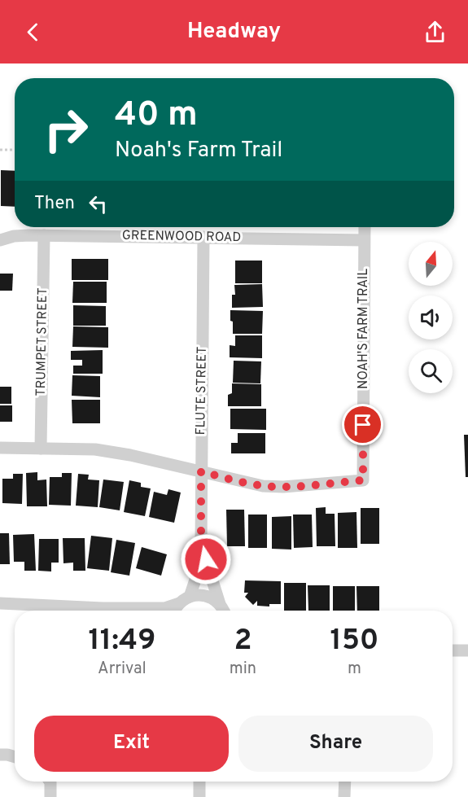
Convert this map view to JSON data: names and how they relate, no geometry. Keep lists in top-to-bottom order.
{
  "streets": {
    "street": [
      "GREENWOOD ROAD",
      "NOAH'S FARM TRAIL",
      "TRUMPET STREET",
      "FLUTE STREET"
    ]
  },
  "crossings": [
    ["GREENWOOD ROAD", "NOAH'S FARM TRAIL"],
    ["GREENWOOD ROAD", "TRUMPET STREET"],
    ["GREENWOOD ROAD", "FLUTE STREET"],
    ["NOAH'S FARM TRAIL", "TRUMPET STREET"],
    ["NOAH'S FARM TRAIL", "FLUTE STREET"]
  ],
  "north": "top",
  "page": {
    "header": "Headway",
    "turn": ["40 m", "Noah's Farm Trail"],
    "then": "Then",
    "eta": [
      "11:49",
      "Arrival",
      "2",
      "min",
      "150",
      "m"
    ],
    "buttons": ["Exit", "Share"]
  }
}
